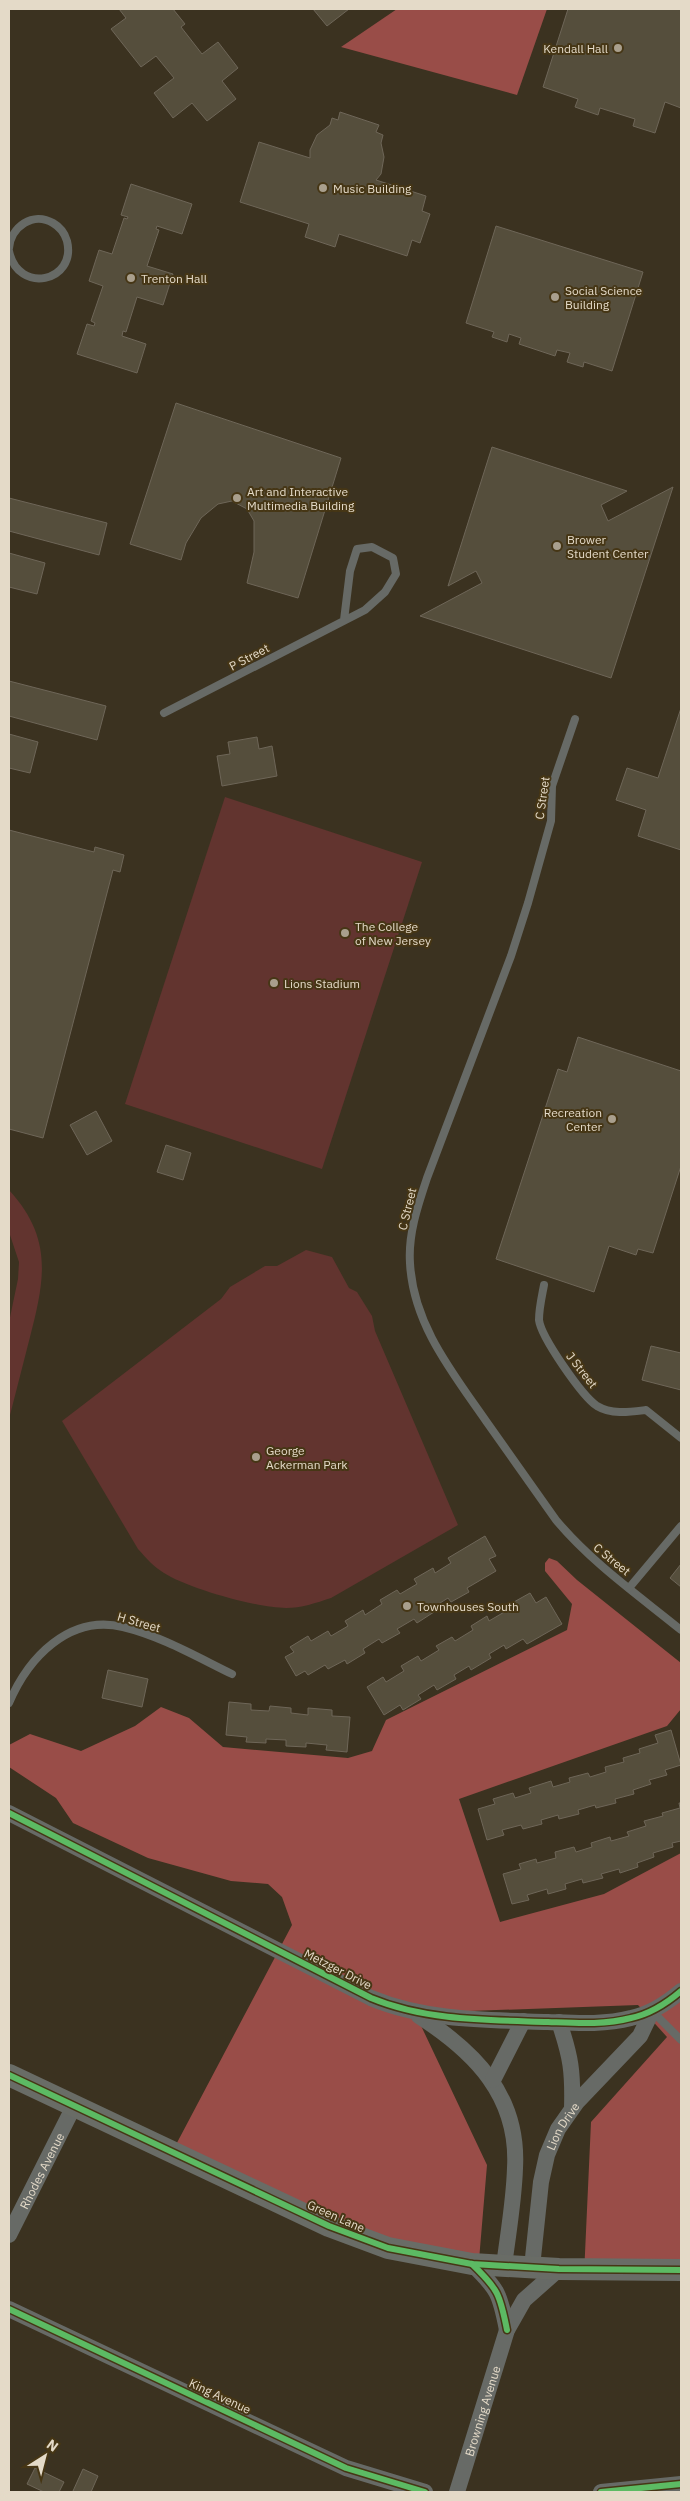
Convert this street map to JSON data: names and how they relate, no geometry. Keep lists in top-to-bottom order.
{
  "streets": {
    "street": [
      "Metzger Drive",
      "Lion Drive",
      "Rhodes Avenue",
      "Green Lane",
      "King Avenue",
      "Browning Avenue"
    ],
    "lane": [
      "P Street",
      "C Street",
      "J Street",
      "H Street"
    ]
  },
  "crossings": [
    ["Metzger Drive", "Lion Drive"],
    ["Lion Drive", "Green Lane"],
    ["Rhodes Avenue", "Green Lane"],
    ["Green Lane", "Browning Avenue"]
  ],
  "places": [
    "Kendall Hall",
    "Music Building",
    "Trenton Hall",
    "Social Science Building",
    "Art and Interactive Multimedia Building",
    "Brower Student Center",
    "The College of New Jersey",
    "Lions Stadium",
    "Recreation Center",
    "George Ackerman Park",
    "Townhouses South"
  ],
  "north": "top right"
}
